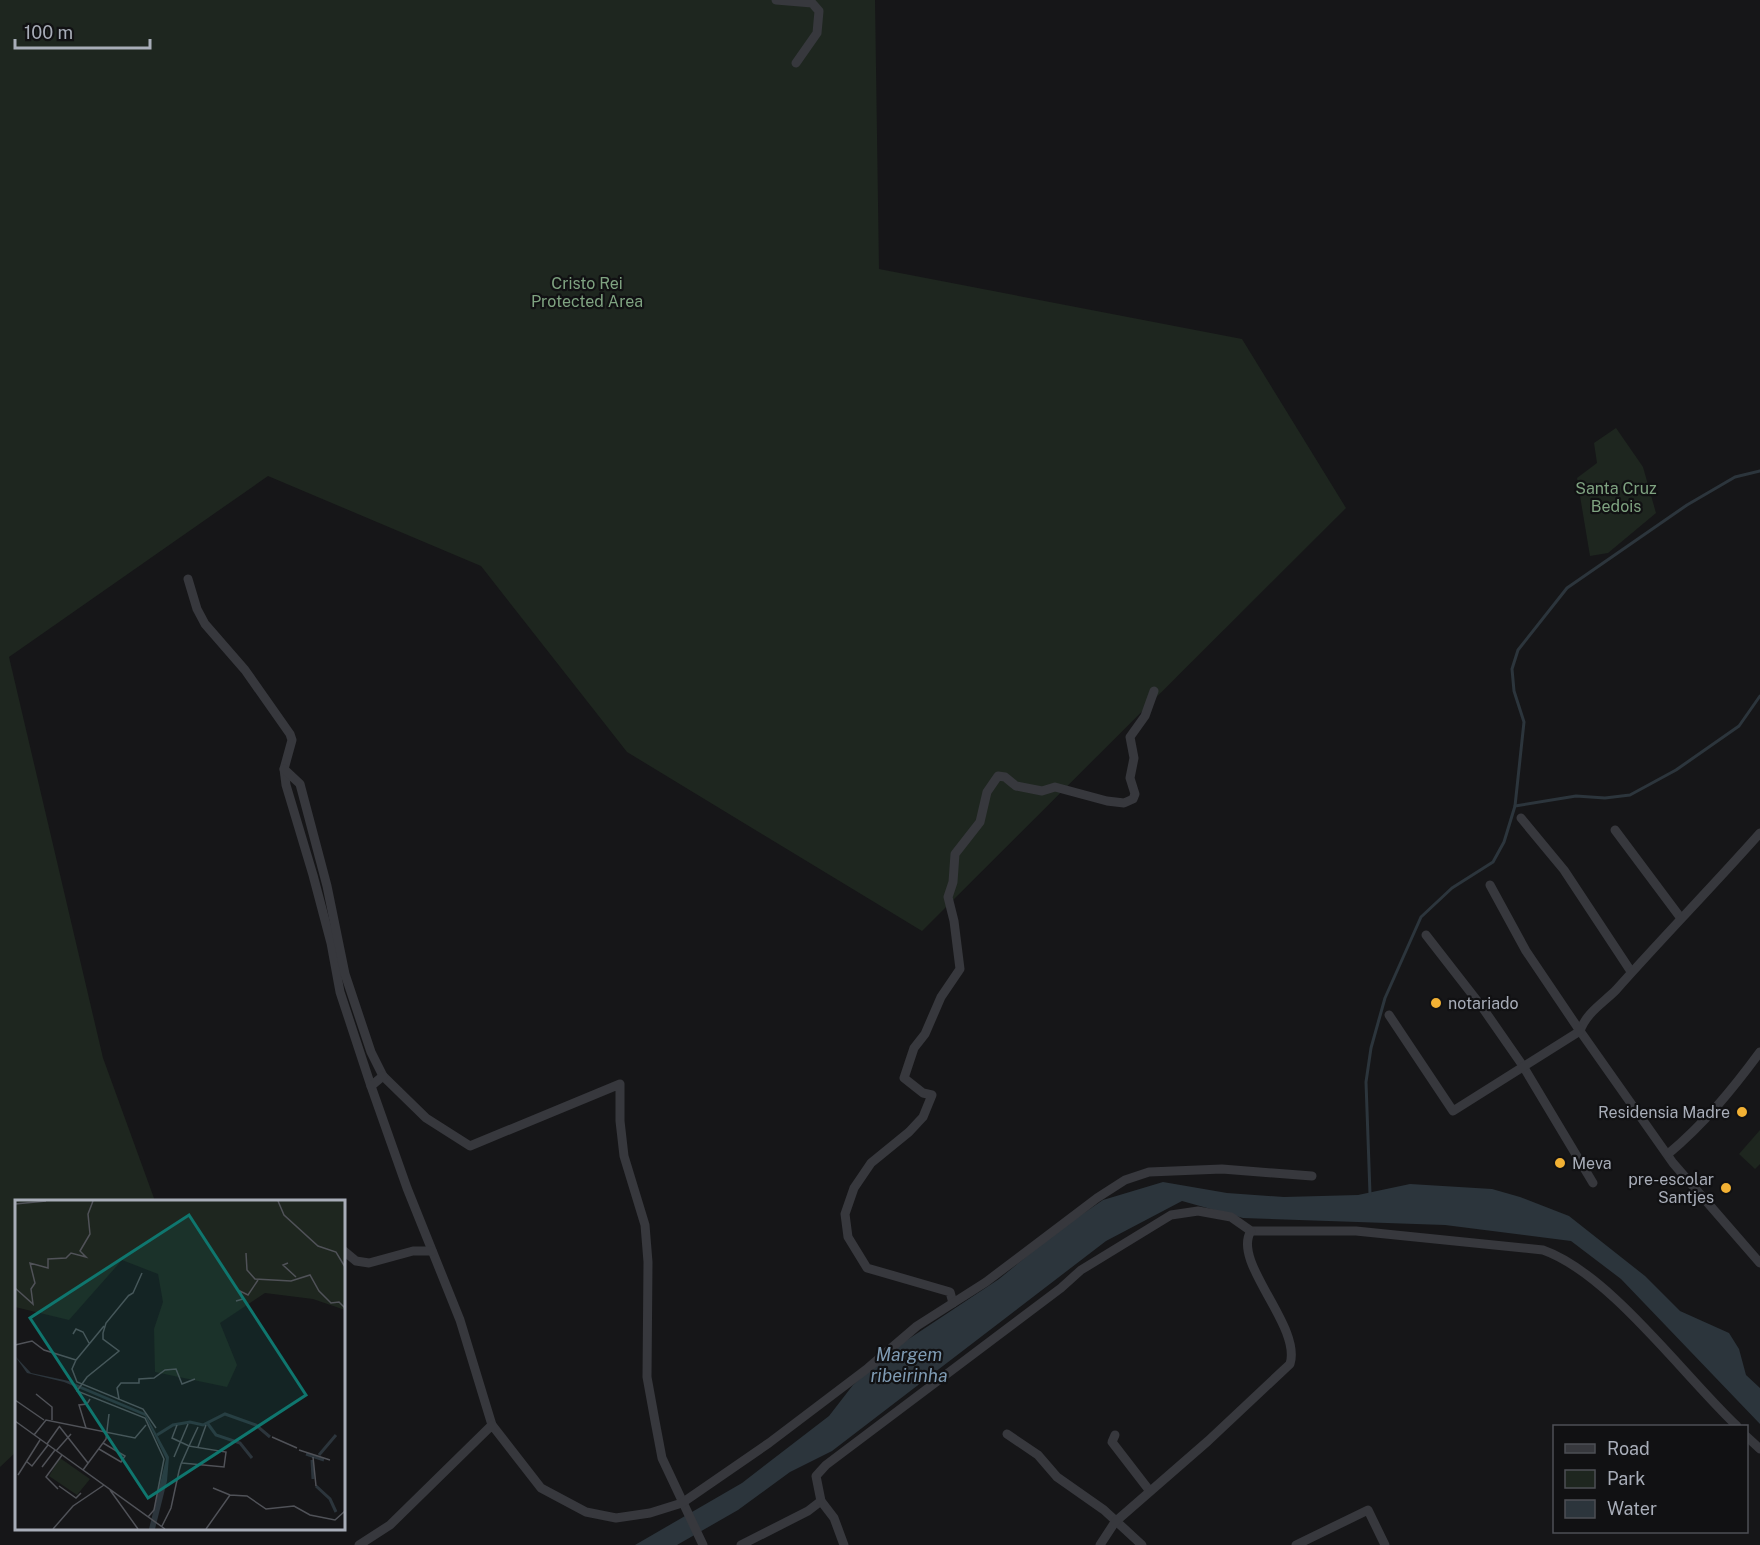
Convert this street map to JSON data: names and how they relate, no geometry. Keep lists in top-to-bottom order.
{
  "water": ["Margem ribeirinha"],
  "parks": ["Cristo Rei Protected Area", "Santa Cruz Bedois"],
  "places": [
    "notariado",
    "Residensia Madre",
    "Meva",
    "pre-escolar Santjes"
  ],
  "legend": ["Road", "Park", "Water"],
  "scale_bar": "100 m"
}
